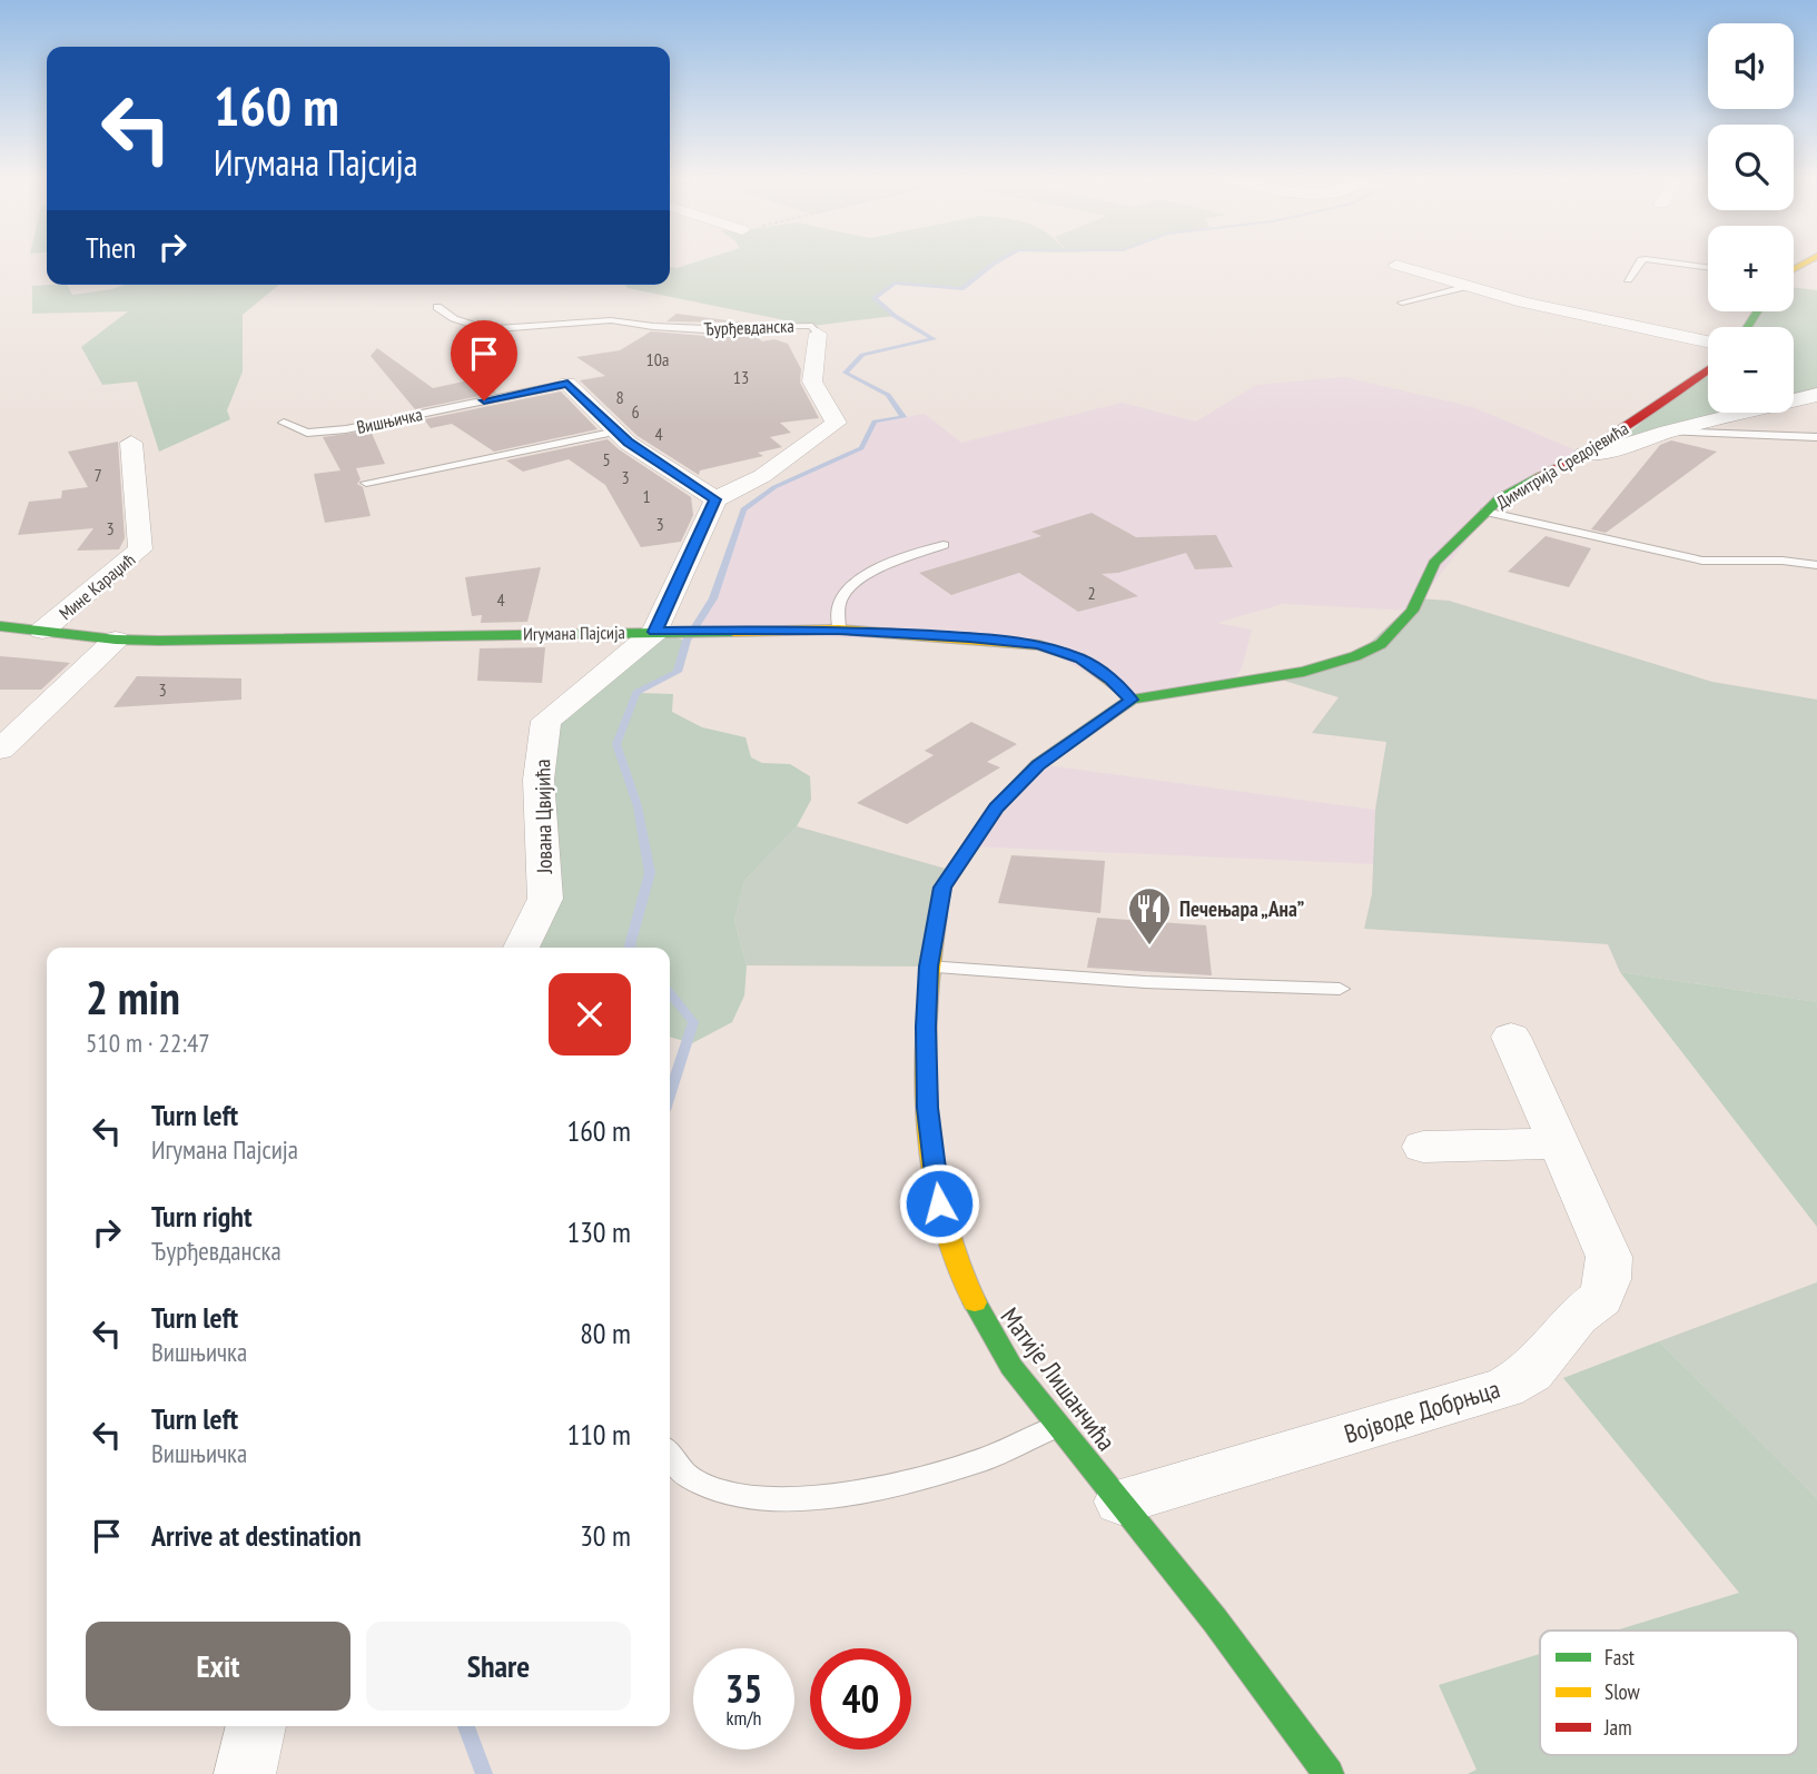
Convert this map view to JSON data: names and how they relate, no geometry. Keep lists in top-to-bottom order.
{
  "streets": {
    "street": [
      "Ђурђевданска",
      "Вишњичка",
      "Димитрија Средојевића",
      "Мине Караџић",
      "Игумана Пајсија",
      "Јована Цвијића",
      "Матије Лишанчића",
      "Војводе Добрњца"
    ]
  },
  "crossings": [
    ["Ђурђевданска", "Вишњичка"],
    ["Димитрија Средојевића", "Игумана Пајсија"],
    ["Димитрија Средојевића", "Матије Лишанчића"],
    ["Мине Караџић", "Игумана Пајсија"],
    ["Игумана Пајсија", "Јована Цвијића"],
    ["Игумана Пајсија", "Матије Лишанчића"],
    ["Матије Лишанчића", "Војводе Добрњца"]
  ],
  "places": {
    "restaurant": ["Печењара „Ана”"]
  },
  "house_numbers": [
    "10a",
    "13",
    "8",
    "6",
    "4",
    "5",
    "7",
    "3",
    "1",
    "3",
    "3",
    "2",
    "4",
    "3"
  ],
  "legend": ["Fast", "Slow", "Jam"],
  "page": {
    "map_buttons": ["+", "−"],
    "turn": ["160 m", "Игумана Пајсија"],
    "then": "Then",
    "heading": ["2 min", "510 m · 22:47"],
    "list": [
      {
        "name": "Turn left",
        "note": "Игумана Пајсија",
        "value": "160 m"
      },
      {
        "name": "Turn right",
        "note": "Ђурђевданска",
        "value": "130 m"
      },
      {
        "name": "Turn left",
        "note": "Вишњичка",
        "value": "80 m"
      },
      {
        "name": "Turn left",
        "note": "Вишњичка",
        "value": "110 m"
      },
      {
        "name": "Arrive at destination",
        "value": "30 m"
      }
    ],
    "buttons": ["Exit", "Share"],
    "speed": "35 km/h",
    "limit": "40"
  }
}
